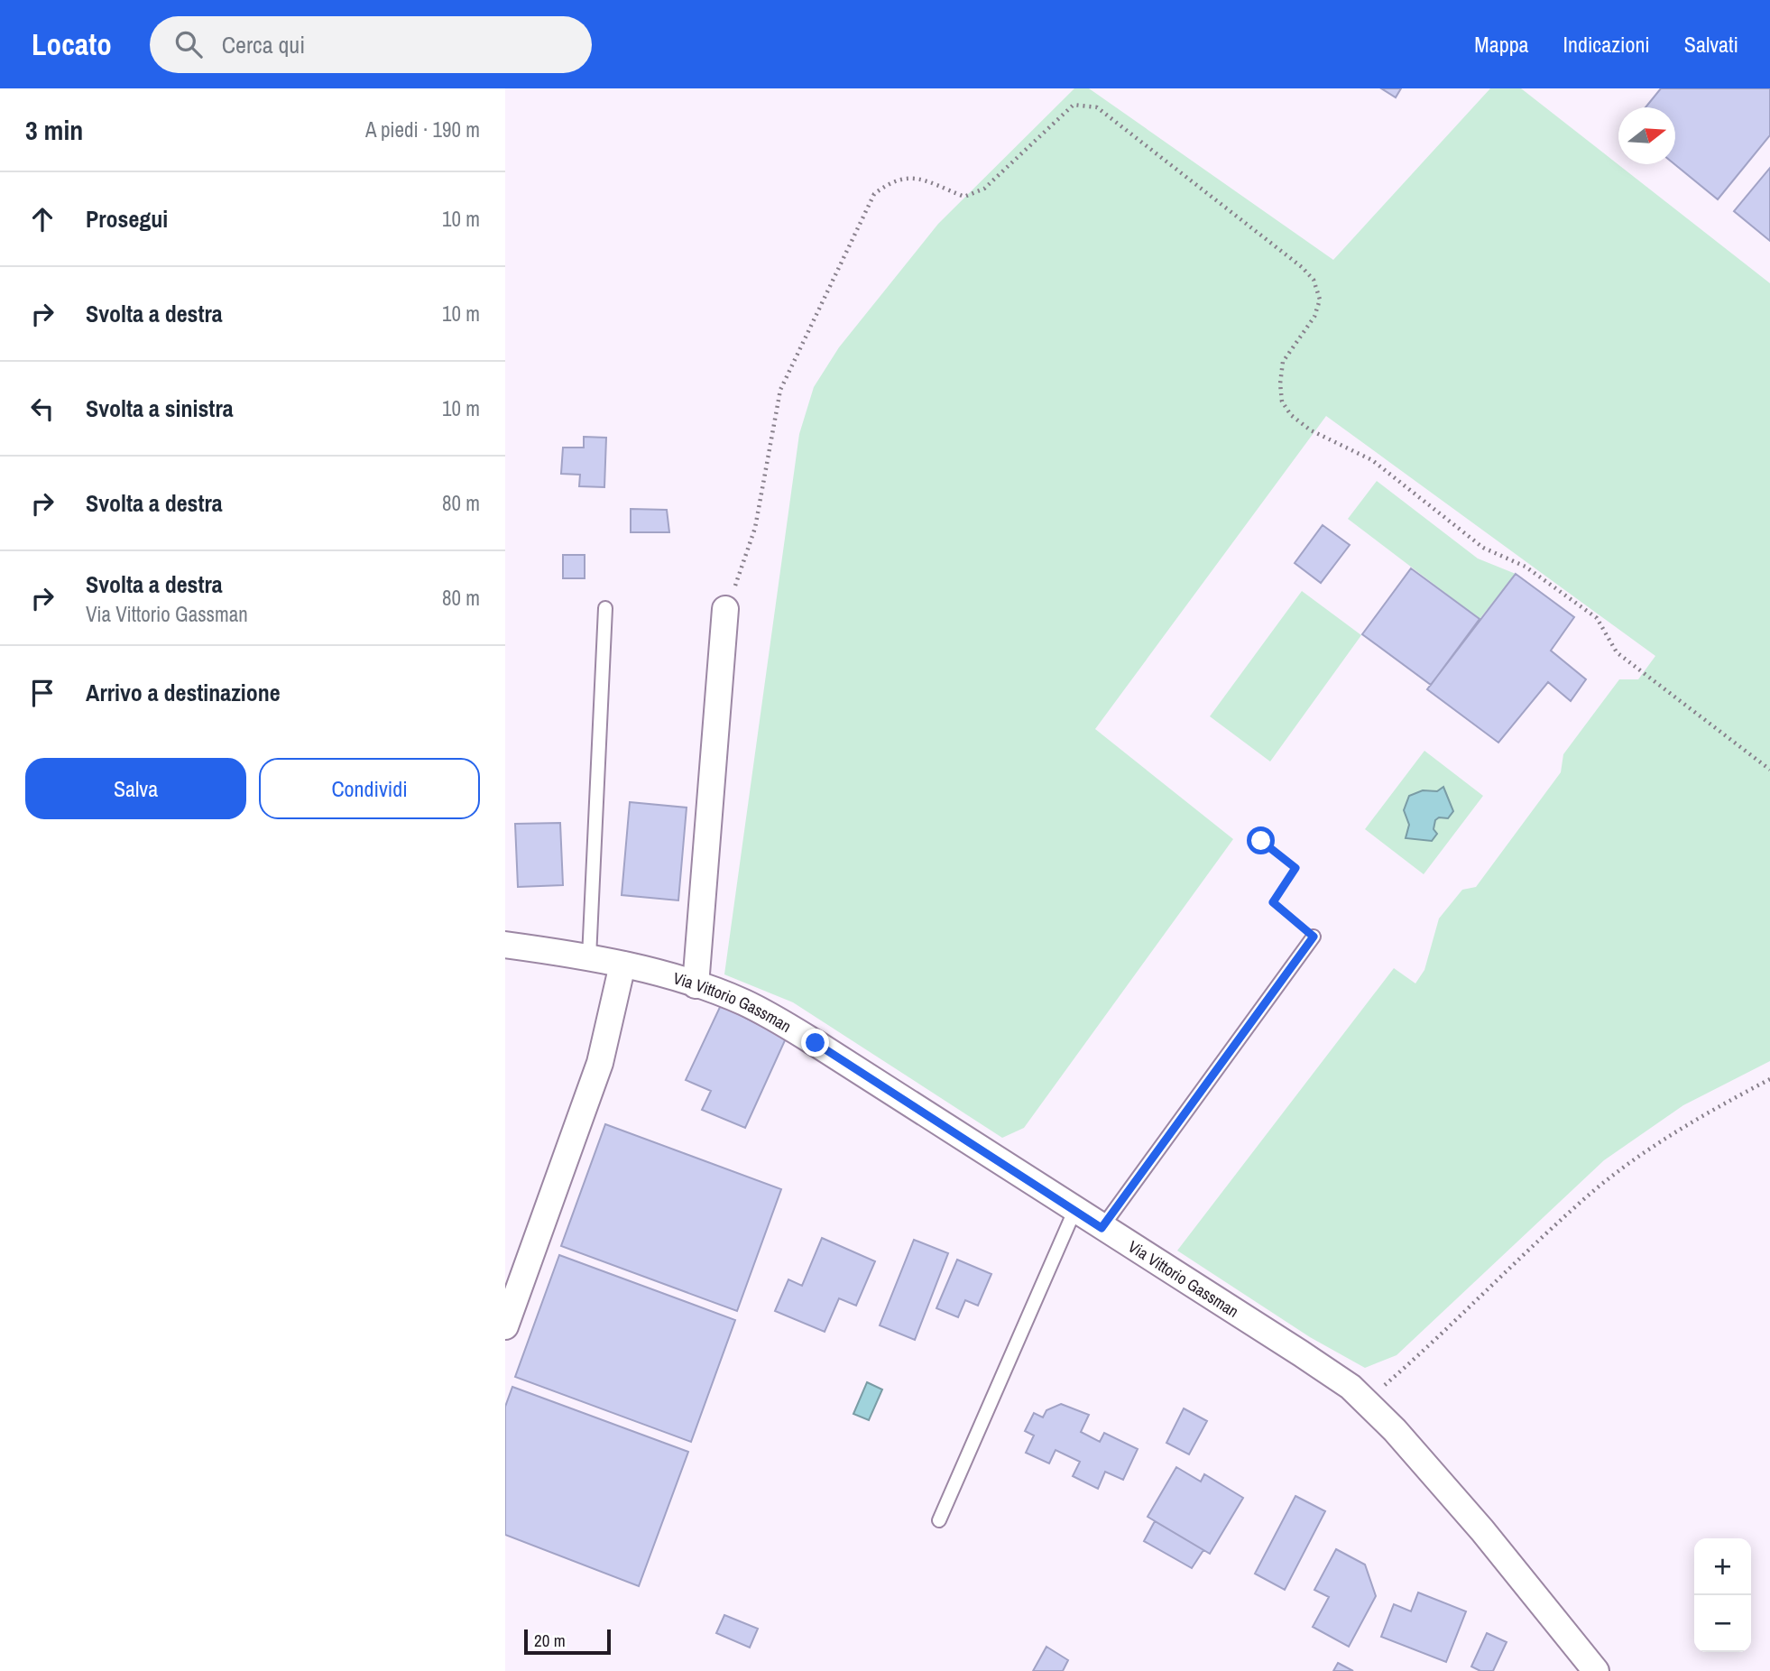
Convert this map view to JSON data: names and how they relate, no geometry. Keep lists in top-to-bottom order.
{
  "streets": {
    "street": ["Via Vittorio Gassman"]
  },
  "scale_bar": "20 m",
  "north": "right",
  "page": {
    "header": "Locato",
    "search": "Cerca qui",
    "nav": ["Mappa", "Indicazioni", "Salvati"],
    "heading": ["3 min", "A piedi · 190 m"],
    "list": [
      ["Prosegui", "10 m"],
      ["Svolta a destra", "10 m"],
      ["Svolta a sinistra", "10 m"],
      ["Svolta a destra", "80 m"],
      ["Svolta a destra", "Via Vittorio Gassman", "80 m"],
      "Arrivo a destinazione"
    ],
    "buttons": ["Salva", "Condividi"],
    "map_buttons": ["+", "−"],
    "scale": "20 m"
  }
}
